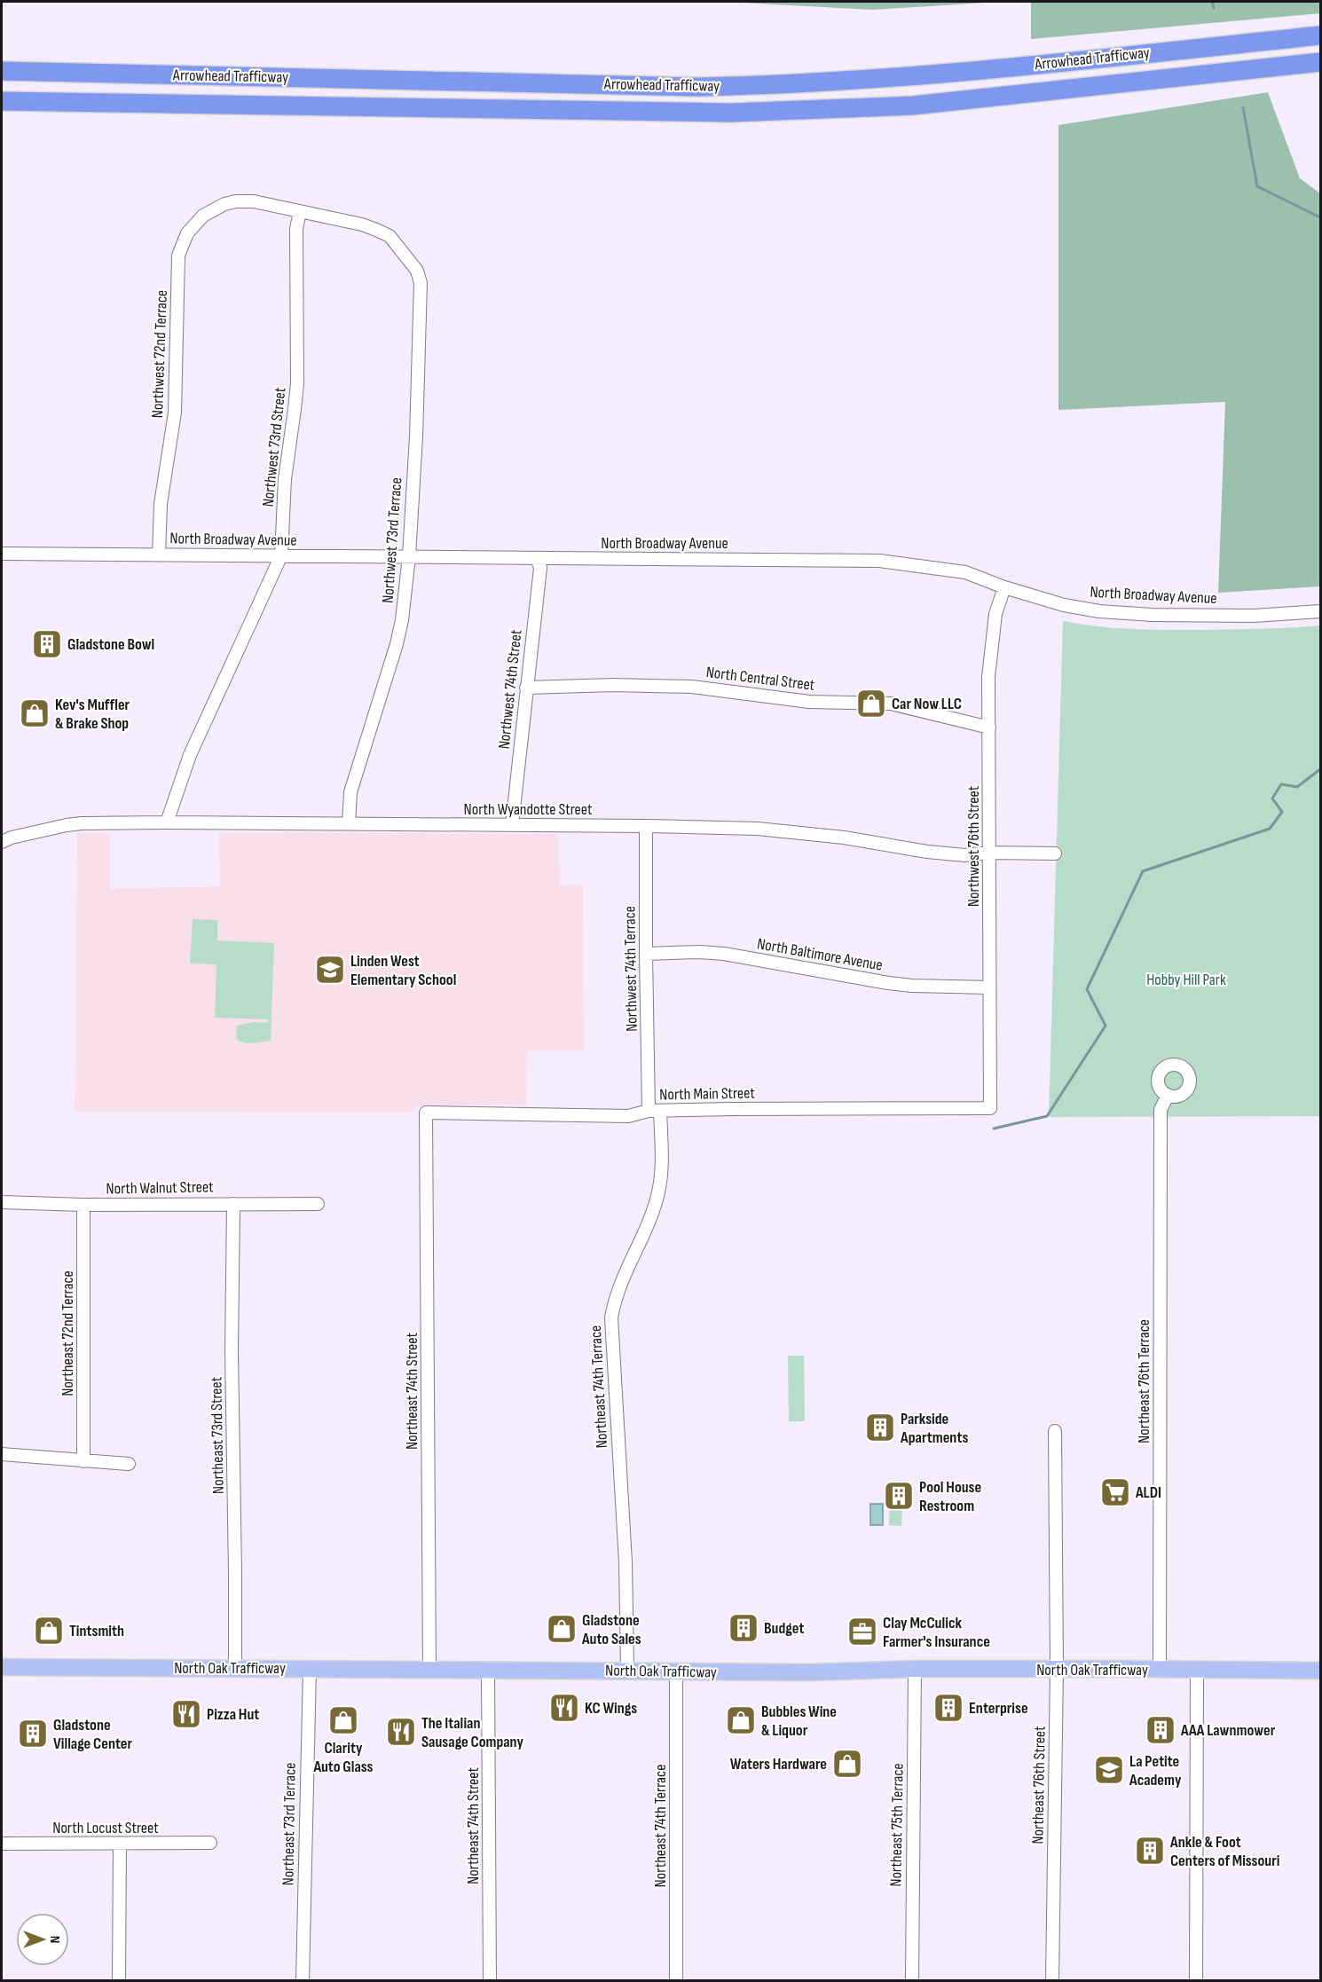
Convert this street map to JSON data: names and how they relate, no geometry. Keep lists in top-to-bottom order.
{
  "streets": {
    "highway": ["Arrowhead Trafficway"],
    "main road": ["North Oak Trafficway"],
    "street": [
      "Northwest 72nd Terrace",
      "Northwest 73rd Street",
      "North Broadway Avenue",
      "Northwest 73rd Terrace",
      "North Central Street",
      "Northwest 74th Street",
      "North Wyandotte Street",
      "Northwest 76th Street",
      "North Baltimore Avenue",
      "Northwest 74th Terrace",
      "North Main Street",
      "North Walnut Street",
      "Northeast 72nd Terrace",
      "Northeast 76th Terrace",
      "Northeast 74th Terrace",
      "Northeast 74th Street",
      "Northeast 73rd Street",
      "Northeast 76th Street",
      "Northeast 73rd Terrace",
      "Northeast 75th Terrace",
      "North Locust Street"
    ]
  },
  "crossings": [
    ["Northwest 72nd Terrace", "North Broadway Avenue"],
    ["Northwest 72nd Terrace", "Northwest 73rd Terrace"],
    ["Northwest 73rd Street", "North Broadway Avenue"],
    ["Northwest 73rd Street", "Northwest 73rd Terrace"],
    ["Northwest 73rd Street", "North Wyandotte Street"],
    ["North Broadway Avenue", "Northwest 73rd Terrace"],
    ["North Broadway Avenue", "Northwest 74th Street"],
    ["North Broadway Avenue", "Northwest 76th Street"],
    ["Northwest 73rd Terrace", "North Wyandotte Street"],
    ["North Central Street", "Northwest 74th Street"],
    ["North Central Street", "Northwest 76th Street"],
    ["Northwest 74th Street", "North Wyandotte Street"],
    ["North Wyandotte Street", "Northwest 76th Street"],
    ["North Wyandotte Street", "Northwest 74th Terrace"],
    ["Northwest 76th Street", "North Baltimore Avenue"],
    ["Northwest 76th Street", "North Main Street"],
    ["North Baltimore Avenue", "Northwest 74th Terrace"],
    ["Northwest 74th Terrace", "North Main Street"],
    ["Northwest 74th Terrace", "Northeast 74th Terrace"],
    ["North Main Street", "Northeast 74th Terrace"],
    ["North Main Street", "Northeast 74th Street"],
    ["North Walnut Street", "Northeast 72nd Terrace"],
    ["North Walnut Street", "Northeast 73rd Street"],
    ["Northeast 76th Terrace", "North Oak Trafficway"],
    ["Northeast 74th Terrace", "North Oak Trafficway"],
    ["Northeast 74th Street", "North Oak Trafficway"],
    ["Northeast 73rd Street", "North Oak Trafficway"],
    ["North Oak Trafficway", "Northeast 76th Street"],
    ["North Oak Trafficway", "Northeast 73rd Terrace"],
    ["North Oak Trafficway", "Northeast 75th Terrace"]
  ],
  "parks": ["Hobby Hill Park"],
  "places": {
    "building": [
      "Gladstone Bowl",
      "Parkside Apartments",
      "Pool House Restroom",
      "Budget",
      "Enterprise",
      "AAA Lawnmower",
      "Gladstone Village Center",
      "Ankle & Foot Centers of Missouri"
    ],
    "shop": [
      "Car Now LLC",
      "Kev's Muffler & Brake Shop",
      "Gladstone Auto Sales",
      "Tintsmith",
      "Clarity Auto Glass",
      "Bubbles Wine & Liquor",
      "Waters Hardware"
    ],
    "school or university": ["Linden West Elementary School", "La Petite Academy"],
    "supermarket": ["ALDI"],
    "office": ["Clay McCulick Farmer's Insurance"],
    "restaurant": ["KC Wings", "Pizza Hut", "The Italian Sausage Company"]
  },
  "north": "right"
}
